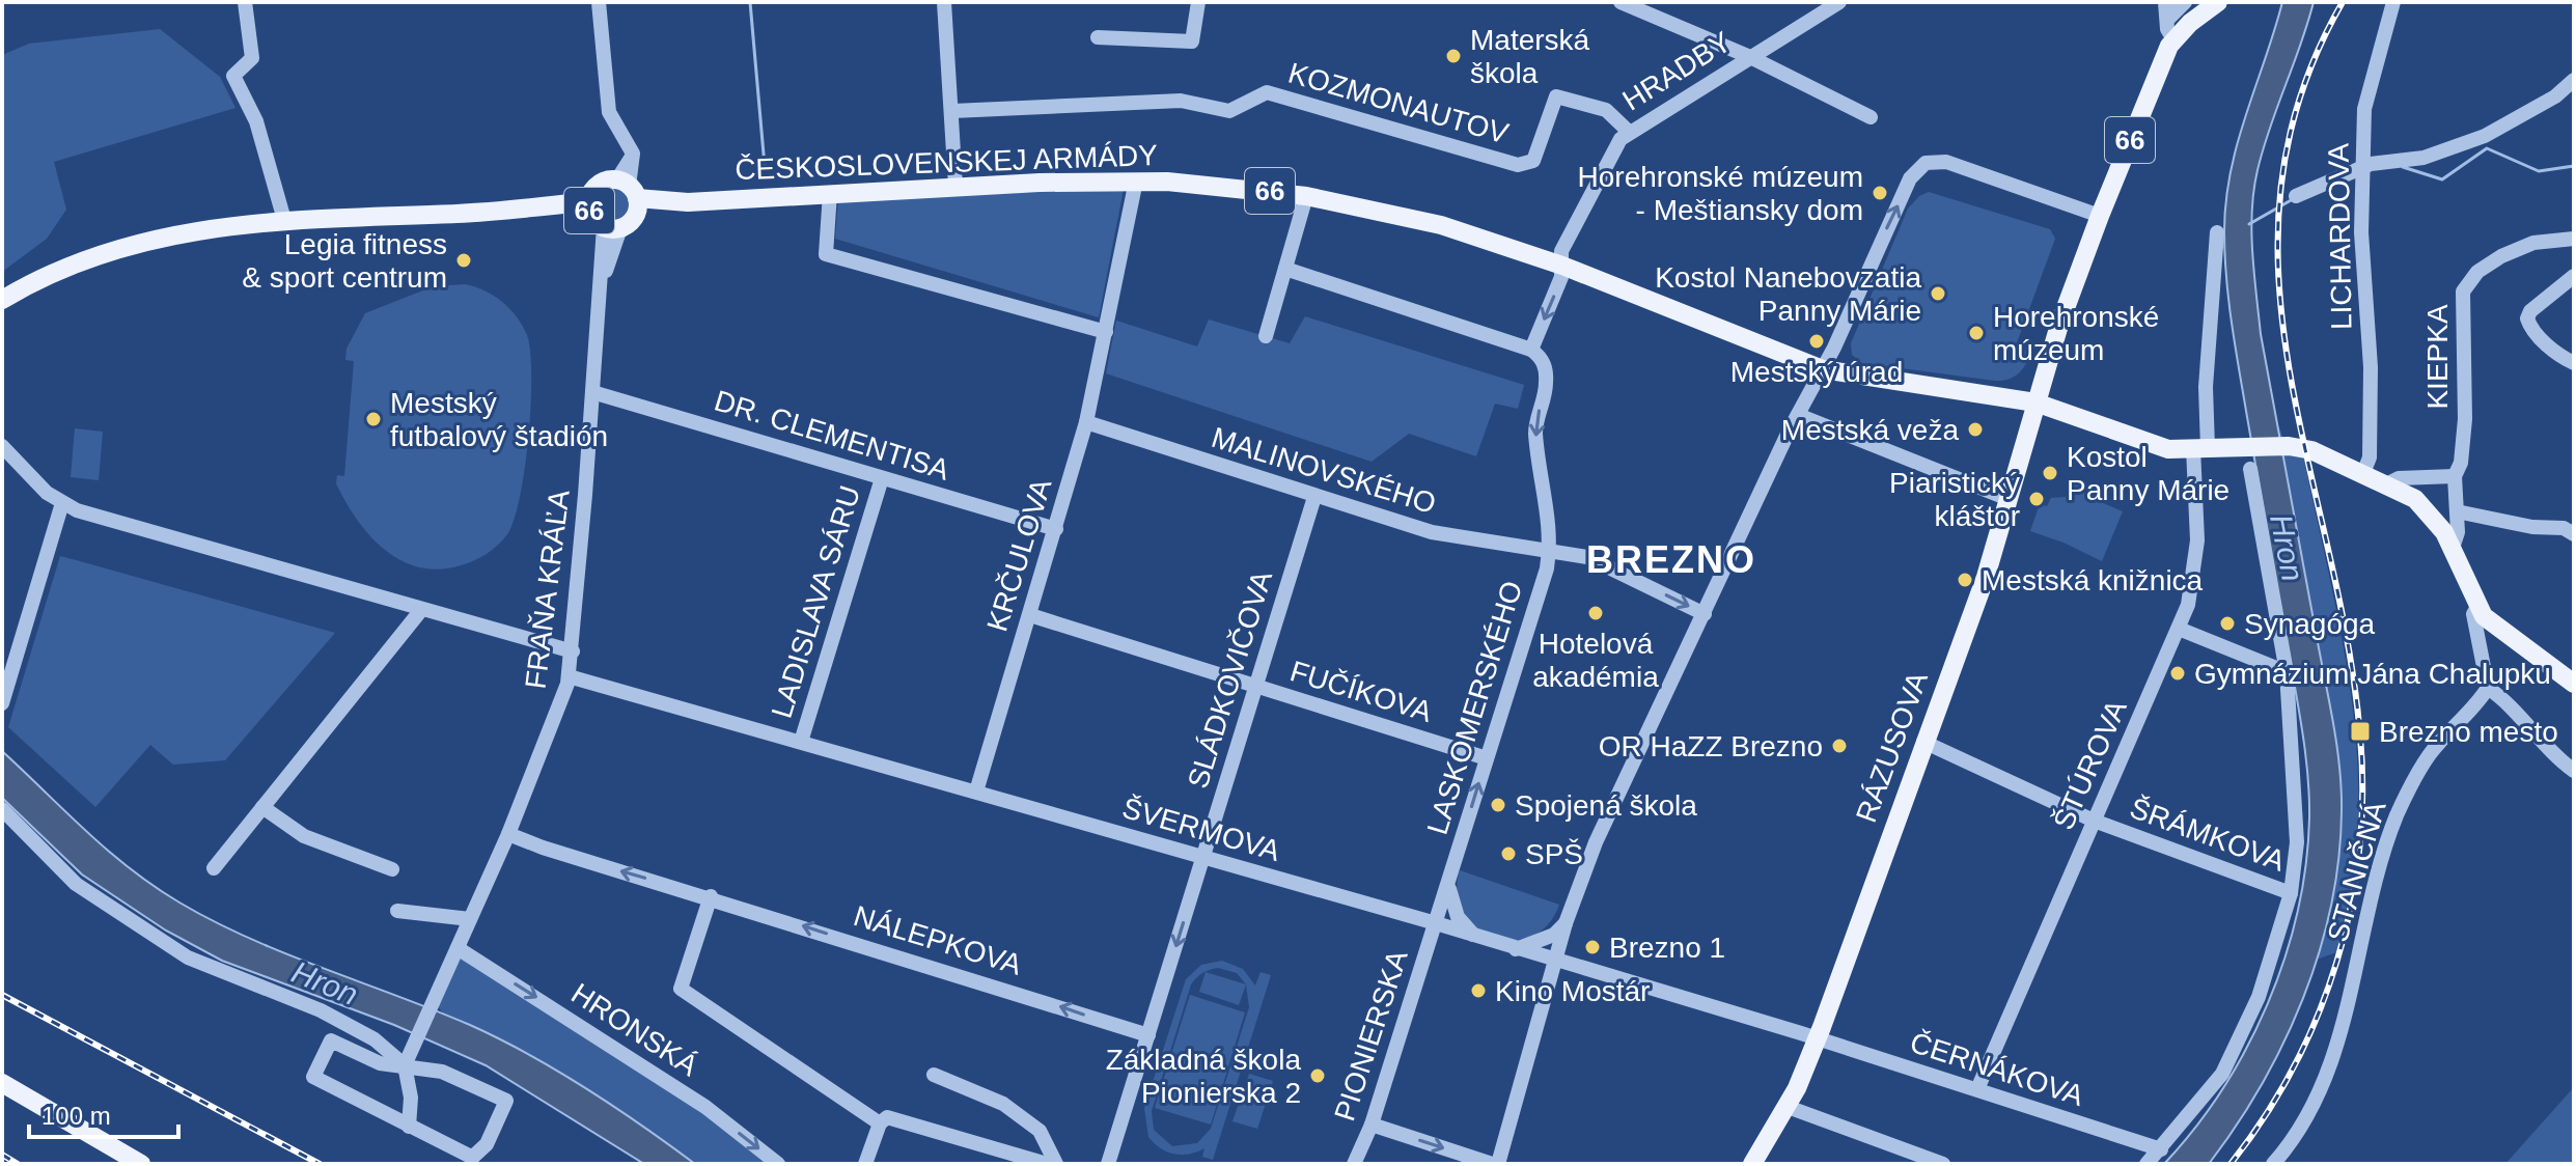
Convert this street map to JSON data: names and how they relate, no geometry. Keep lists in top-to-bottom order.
{
  "streets": {
    "main road": ["66", "ČESKOSLOVENSKEJ ARMÁDY", "RÁZUSOVA"],
    "street": [
      "HRADBY",
      "KOZMONAUTOV",
      "LICHARDOVA",
      "KIEPKA",
      "DR. CLEMENTISA",
      "MALINOVSKÉHO",
      "KRČULOVA",
      "FRAŇA KRÁĽA",
      "LADISLAVA SÁRU",
      "SLÁDKOVIČOVA",
      "FUČÍKOVA",
      "LASKOMERSKÉHO",
      "ŠTÚROVA",
      "ŠVERMOVA",
      "ŠRÁMKOVA",
      "STANIČNÁ",
      "NÁLEPKOVA",
      "HRONSKÁ",
      "PIONIERSKA",
      "ČERNÁKOVA"
    ]
  },
  "crossings": [
    ["HRADBY", "KOZMONAUTOV"],
    ["HRADBY", "ČESKOSLOVENSKEJ ARMÁDY"],
    ["66", "ČESKOSLOVENSKEJ ARMÁDY"],
    ["66", "FRAŇA KRÁĽA"],
    ["66", "RÁZUSOVA"],
    ["ČESKOSLOVENSKEJ ARMÁDY", "KRČULOVA"],
    ["ČESKOSLOVENSKEJ ARMÁDY", "FRAŇA KRÁĽA"],
    ["DR. CLEMENTISA", "KRČULOVA"],
    ["DR. CLEMENTISA", "FRAŇA KRÁĽA"],
    ["DR. CLEMENTISA", "LADISLAVA SÁRU"],
    ["MALINOVSKÉHO", "KRČULOVA"],
    ["MALINOVSKÉHO", "SLÁDKOVIČOVA"],
    ["MALINOVSKÉHO", "LASKOMERSKÉHO"],
    ["KRČULOVA", "FUČÍKOVA"],
    ["KRČULOVA", "ŠVERMOVA"],
    ["FRAŇA KRÁĽA", "ŠVERMOVA"],
    ["FRAŇA KRÁĽA", "NÁLEPKOVA"],
    ["FRAŇA KRÁĽA", "HRONSKÁ"],
    ["LADISLAVA SÁRU", "ŠVERMOVA"],
    ["SLÁDKOVIČOVA", "FUČÍKOVA"],
    ["SLÁDKOVIČOVA", "ŠVERMOVA"],
    ["SLÁDKOVIČOVA", "NÁLEPKOVA"],
    ["FUČÍKOVA", "LASKOMERSKÉHO"],
    ["LASKOMERSKÉHO", "ŠVERMOVA"],
    ["LASKOMERSKÉHO", "PIONIERSKA"],
    ["RÁZUSOVA", "ŠVERMOVA"],
    ["RÁZUSOVA", "ŠRÁMKOVA"],
    ["RÁZUSOVA", "ČERNÁKOVA"],
    ["ŠTÚROVA", "ŠRÁMKOVA"],
    ["ŠTÚROVA", "ČERNÁKOVA"],
    ["ŠVERMOVA", "PIONIERSKA"],
    ["ŠVERMOVA", "ČERNÁKOVA"]
  ],
  "one_way": ["NÁLEPKOVA", "HRONSKÁ"],
  "districts": ["BREZNO"],
  "water": ["Hron"],
  "places": {
    "other": [
      "Materská škola",
      "Horehronské múzeum - Meštiansky dom",
      "Legia fitness & sport centrum",
      "Kostol Nanebovzatia Panny Márie",
      "Horehronské múzeum",
      "Mestský úrad",
      "Mestský futbalový štadión",
      "Mestská veža",
      "Kostol Panny Márie",
      "Piaristický kláštor",
      "Mestská knižnica",
      "Hotelová akadémia",
      "Synagóga",
      "Gymnázium Jána Chalupku",
      "OR HaZZ Brezno",
      "Spojená škola",
      "SPŠ",
      "Brezno 1",
      "Kino Mostár",
      "Základná škola Pionierska 2"
    ],
    "transit": ["Brezno mesto"]
  },
  "scale_bar": "100 m"
}
